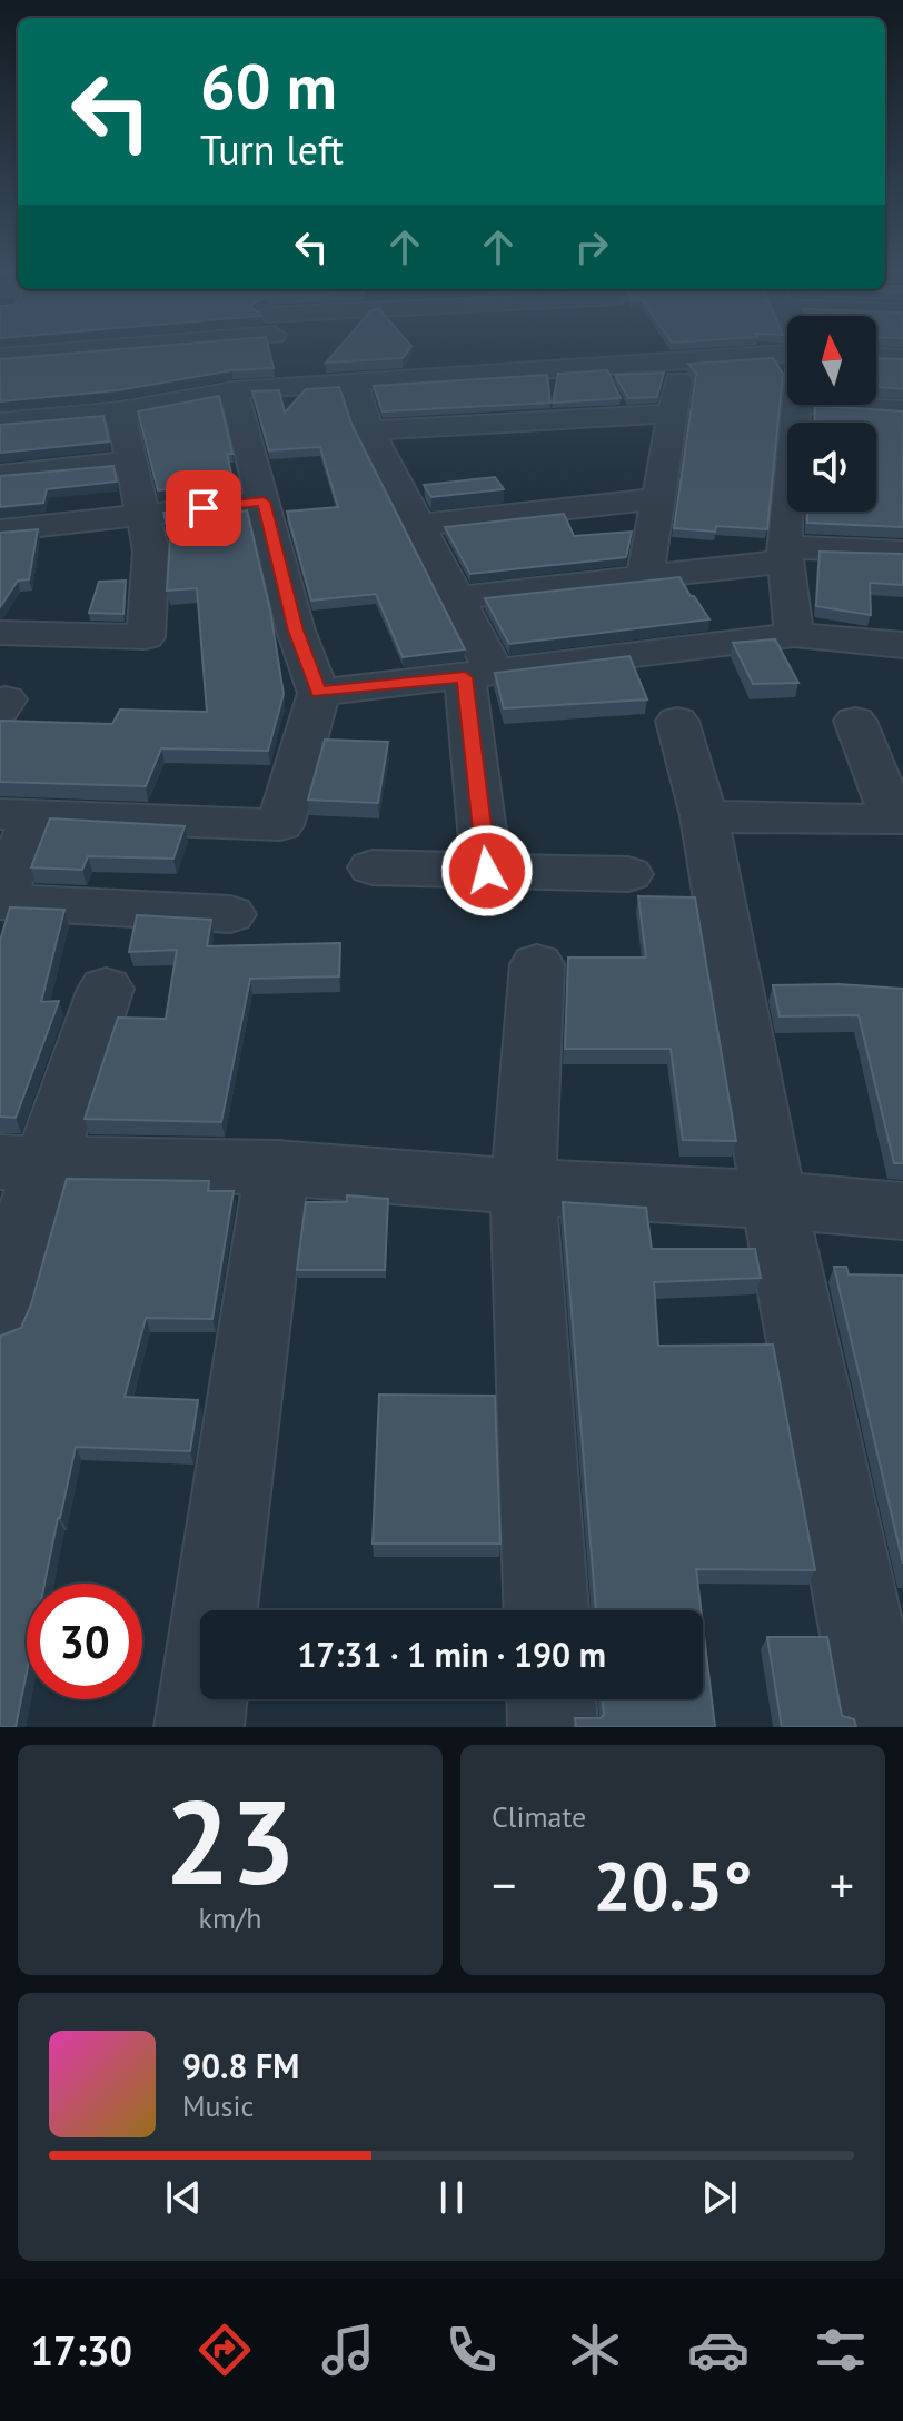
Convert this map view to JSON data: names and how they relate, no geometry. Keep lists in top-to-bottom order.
{
  "north": "top",
  "page": {
    "turn": ["60 m", "Turn left"],
    "limit": "30",
    "trip": "17:31 · 1 min · 190 m",
    "tile": [
      ["23", "km/h"],
      "Climate"
    ],
    "heat": ["−", "20.5°", "+"],
    "song": ["90.8 FM", "Music"],
    "tabs": "17:30"
  }
}
